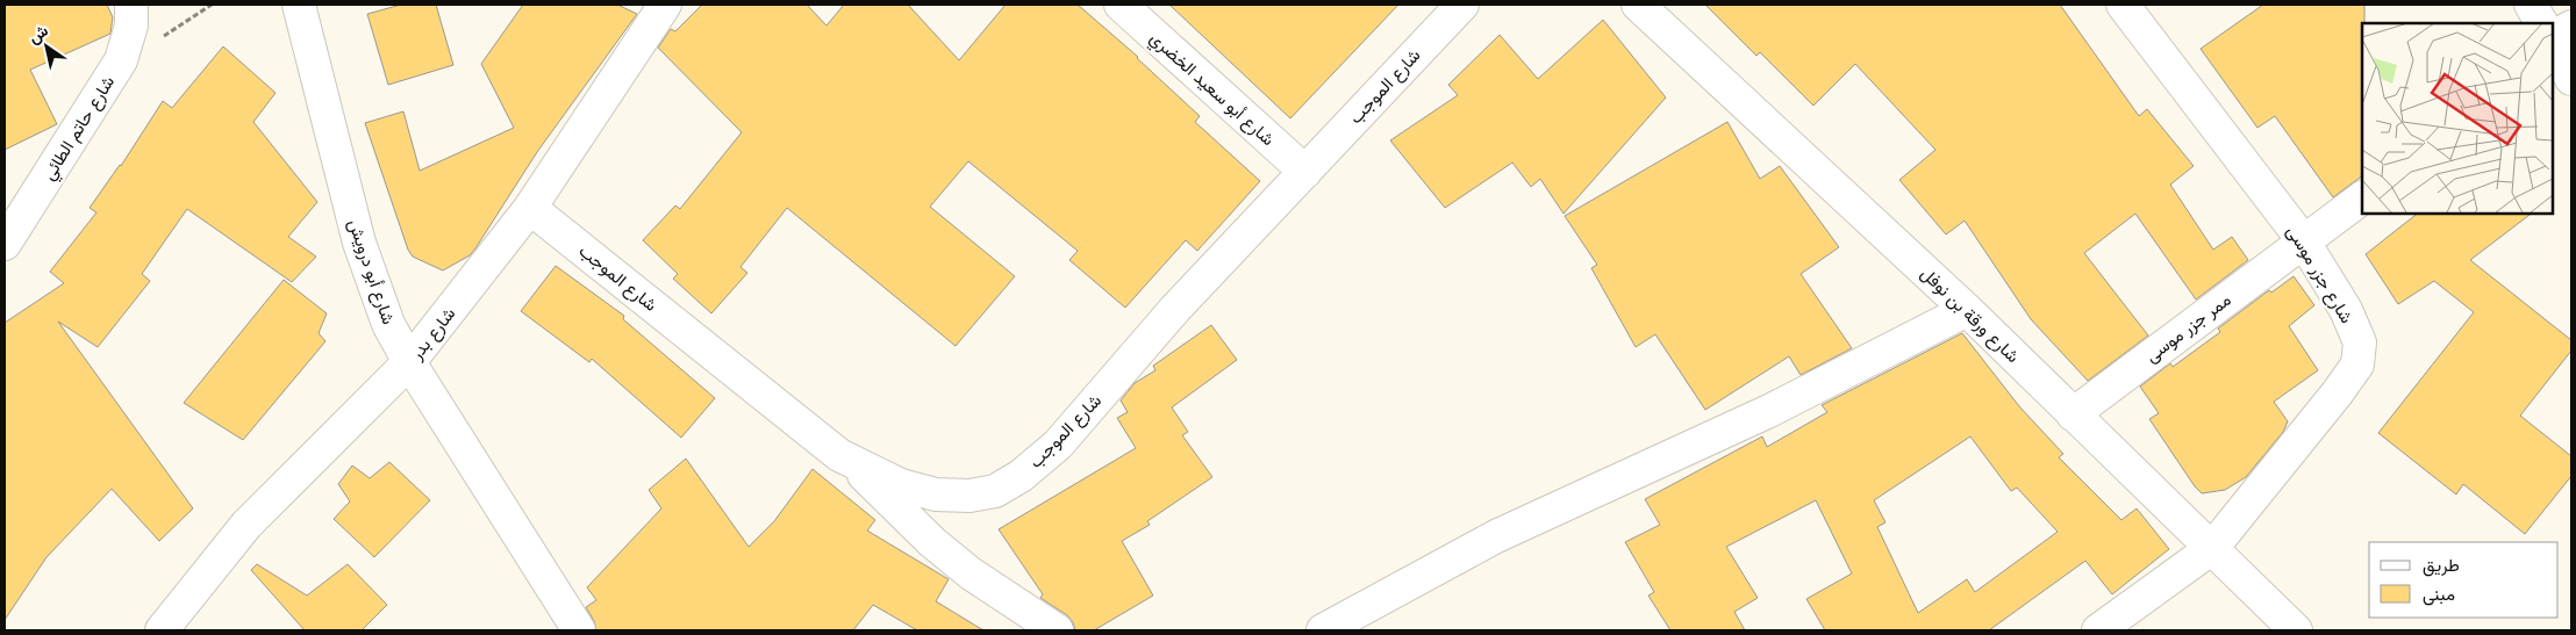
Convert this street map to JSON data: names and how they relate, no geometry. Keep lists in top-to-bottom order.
{
  "streets": {
    "street": [
      "شارع الموجب",
      "شارع أبو سعيد الخضري",
      "شارع حاتم الطائي",
      "شارع أبو درويش",
      "شارع جزر موسى",
      "شارع ورقة بن نوفل",
      "ممر جزر موسى",
      "شارع بدر"
    ]
  },
  "crossings": [
    ["شارع الموجب", "شارع أبو سعيد الخضري"],
    ["شارع الموجب", "شارع بدر"],
    ["شارع أبو درويش", "شارع بدر"],
    ["شارع جزر موسى", "شارع ورقة بن نوفل"],
    ["شارع جزر موسى", "ممر جزر موسى"],
    ["شارع ورقة بن نوفل", "ممر جزر موسى"]
  ],
  "legend": ["طريق", "مبنى"],
  "north": "top left"
}
